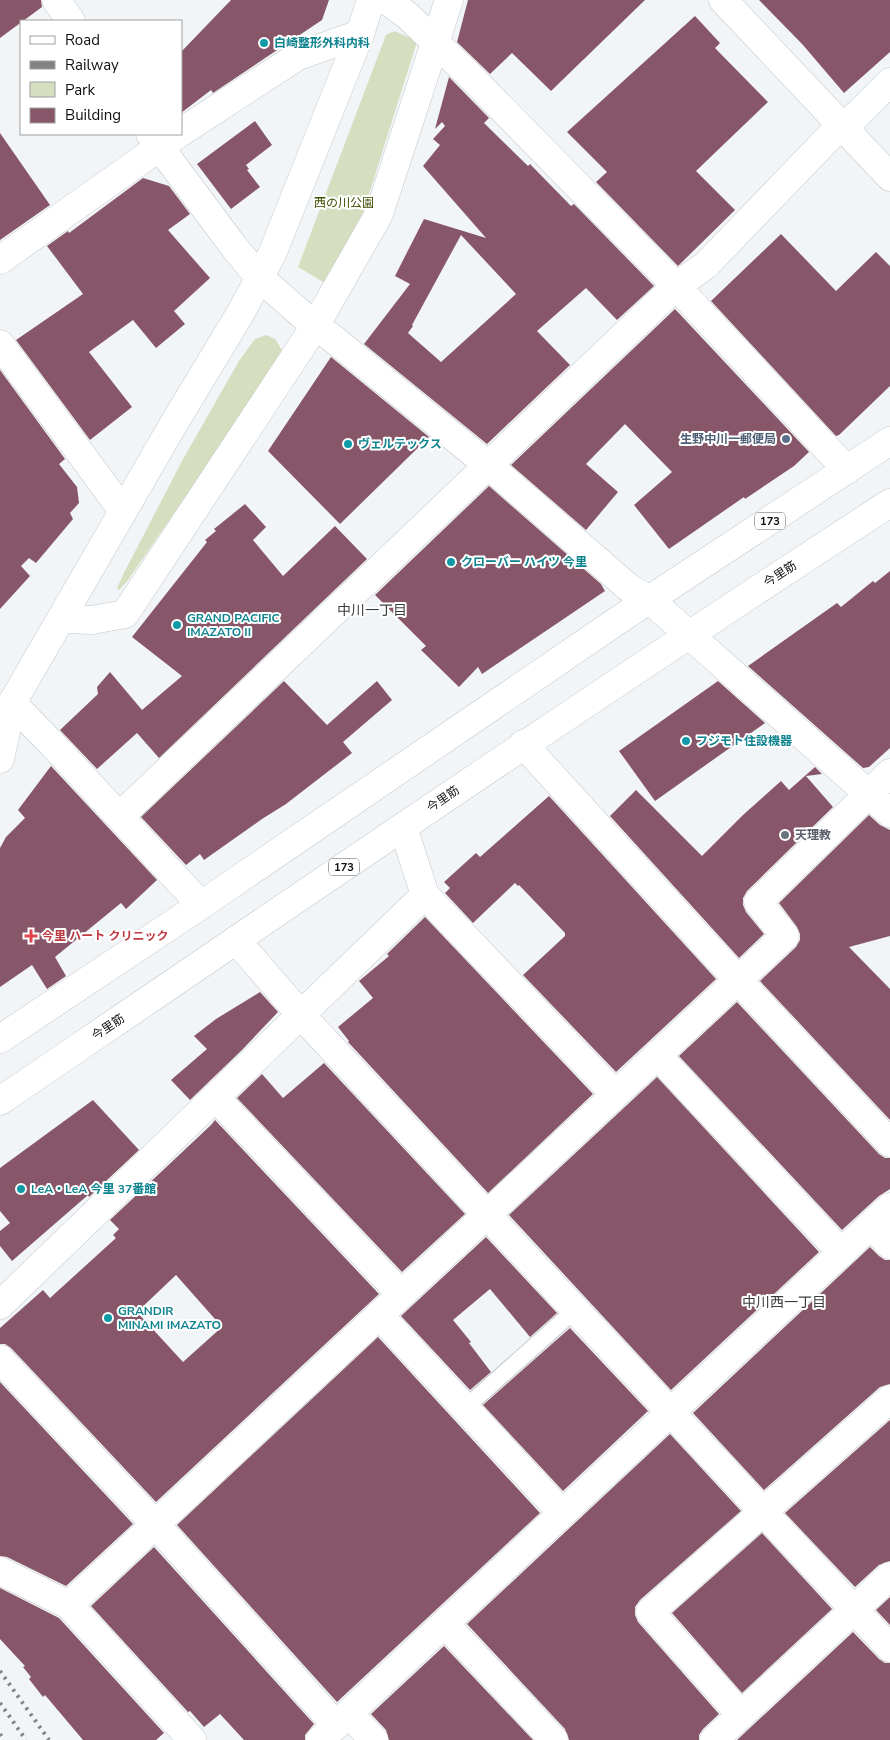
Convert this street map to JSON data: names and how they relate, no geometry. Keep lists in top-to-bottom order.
{
  "streets": {
    "street": ["173", "今里筋"]
  },
  "districts": ["中川一丁目", "中川西一丁目"],
  "parks": ["西の川公園"],
  "places": {
    "other": [
      "白崎整形外科内科",
      "生野中川一郵便局",
      "ヴェルテックス",
      "クローバー ハイツ 今里",
      "GRAND PACIFIC IMAZATO II",
      "フジモト住設機器",
      "天理教",
      "LeA・LeA 今里 37番館",
      "GRANDIR MINAMI IMAZATO"
    ],
    "health": ["今里 ハート クリニック"]
  },
  "legend": [
    "Road",
    "Railway",
    "Park",
    "Building"
  ]
}
